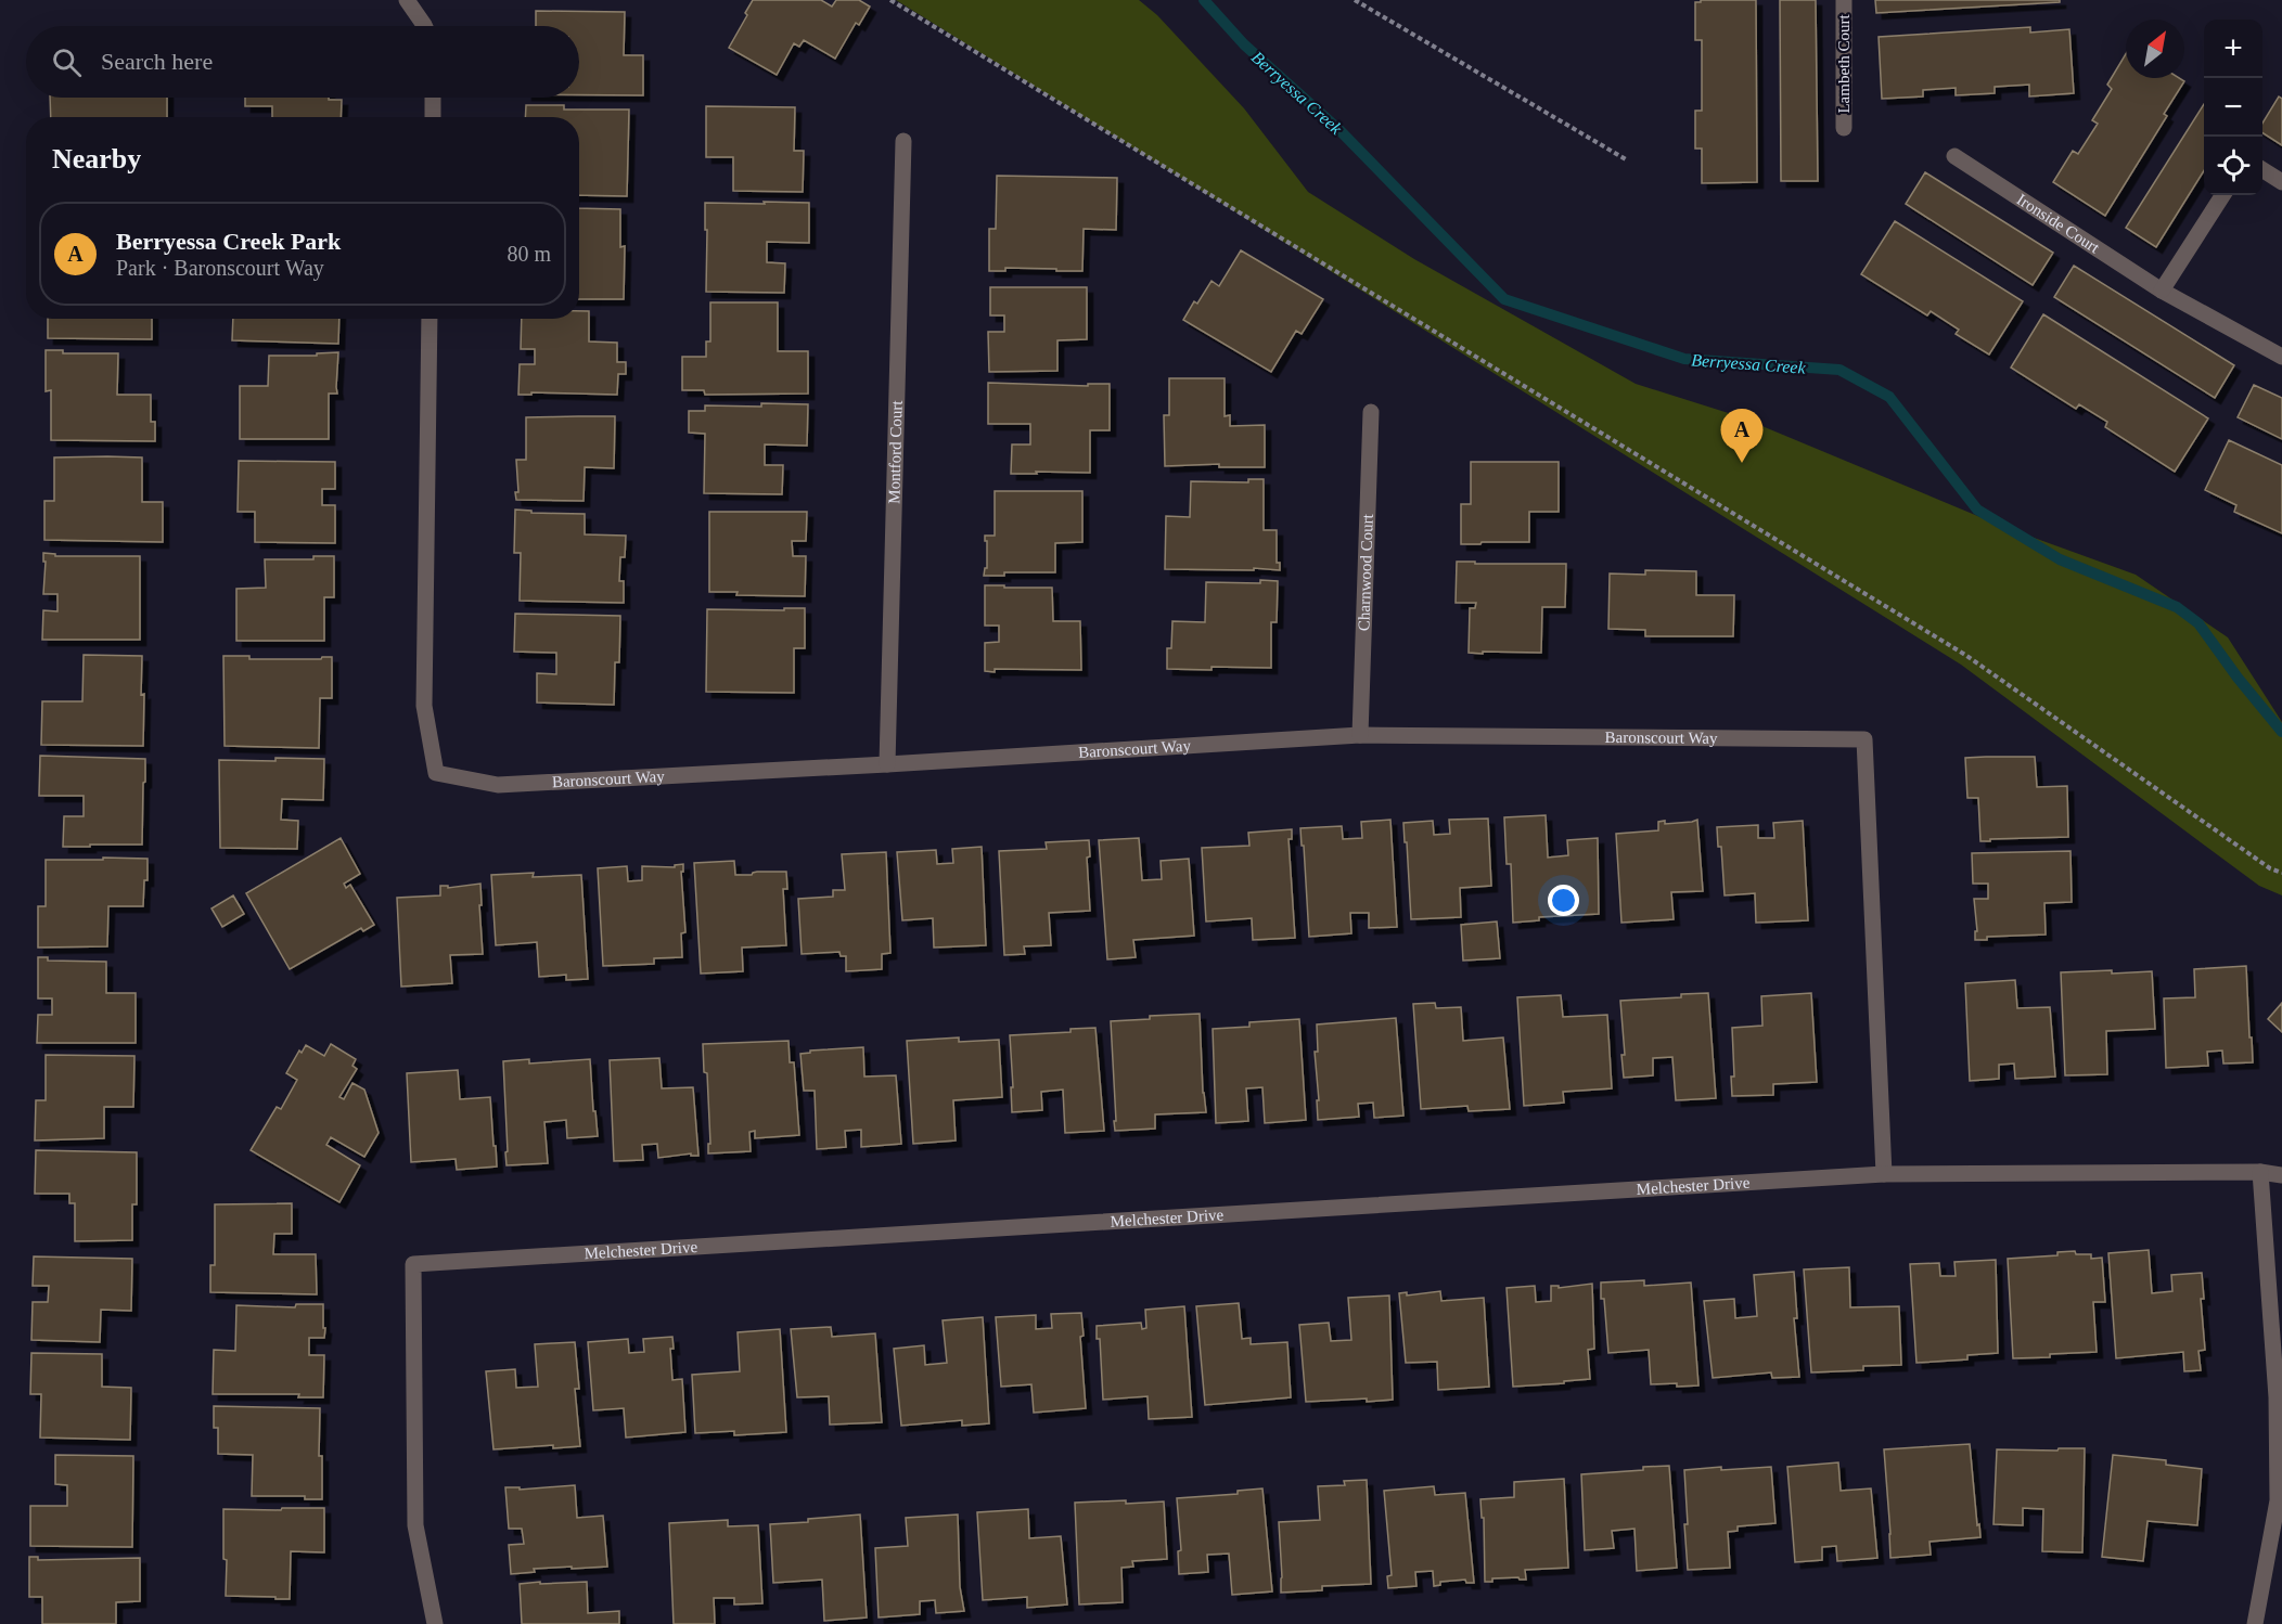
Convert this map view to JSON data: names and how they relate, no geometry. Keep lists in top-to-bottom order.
{
  "streets": {
    "street": [
      "Lambeth Court",
      "Ironside Court",
      "Montford Court",
      "Charnwood Court",
      "Baronscourt Way",
      "Melchester Drive"
    ]
  },
  "crossings": [
    ["Montford Court", "Baronscourt Way"],
    ["Charnwood Court", "Baronscourt Way"],
    ["Baronscourt Way", "Melchester Drive"]
  ],
  "water": ["Berryessa Creek"],
  "north": "top right",
  "page": {
    "map_buttons": ["+", "−"],
    "search": "Search here",
    "heading": "Nearby",
    "list": [
      {
        "mark": "A",
        "name": "Berryessa Creek Park",
        "note": "Park · Baronscourt Way",
        "value": "80 m"
      }
    ],
    "pins": "A"
  }
}
